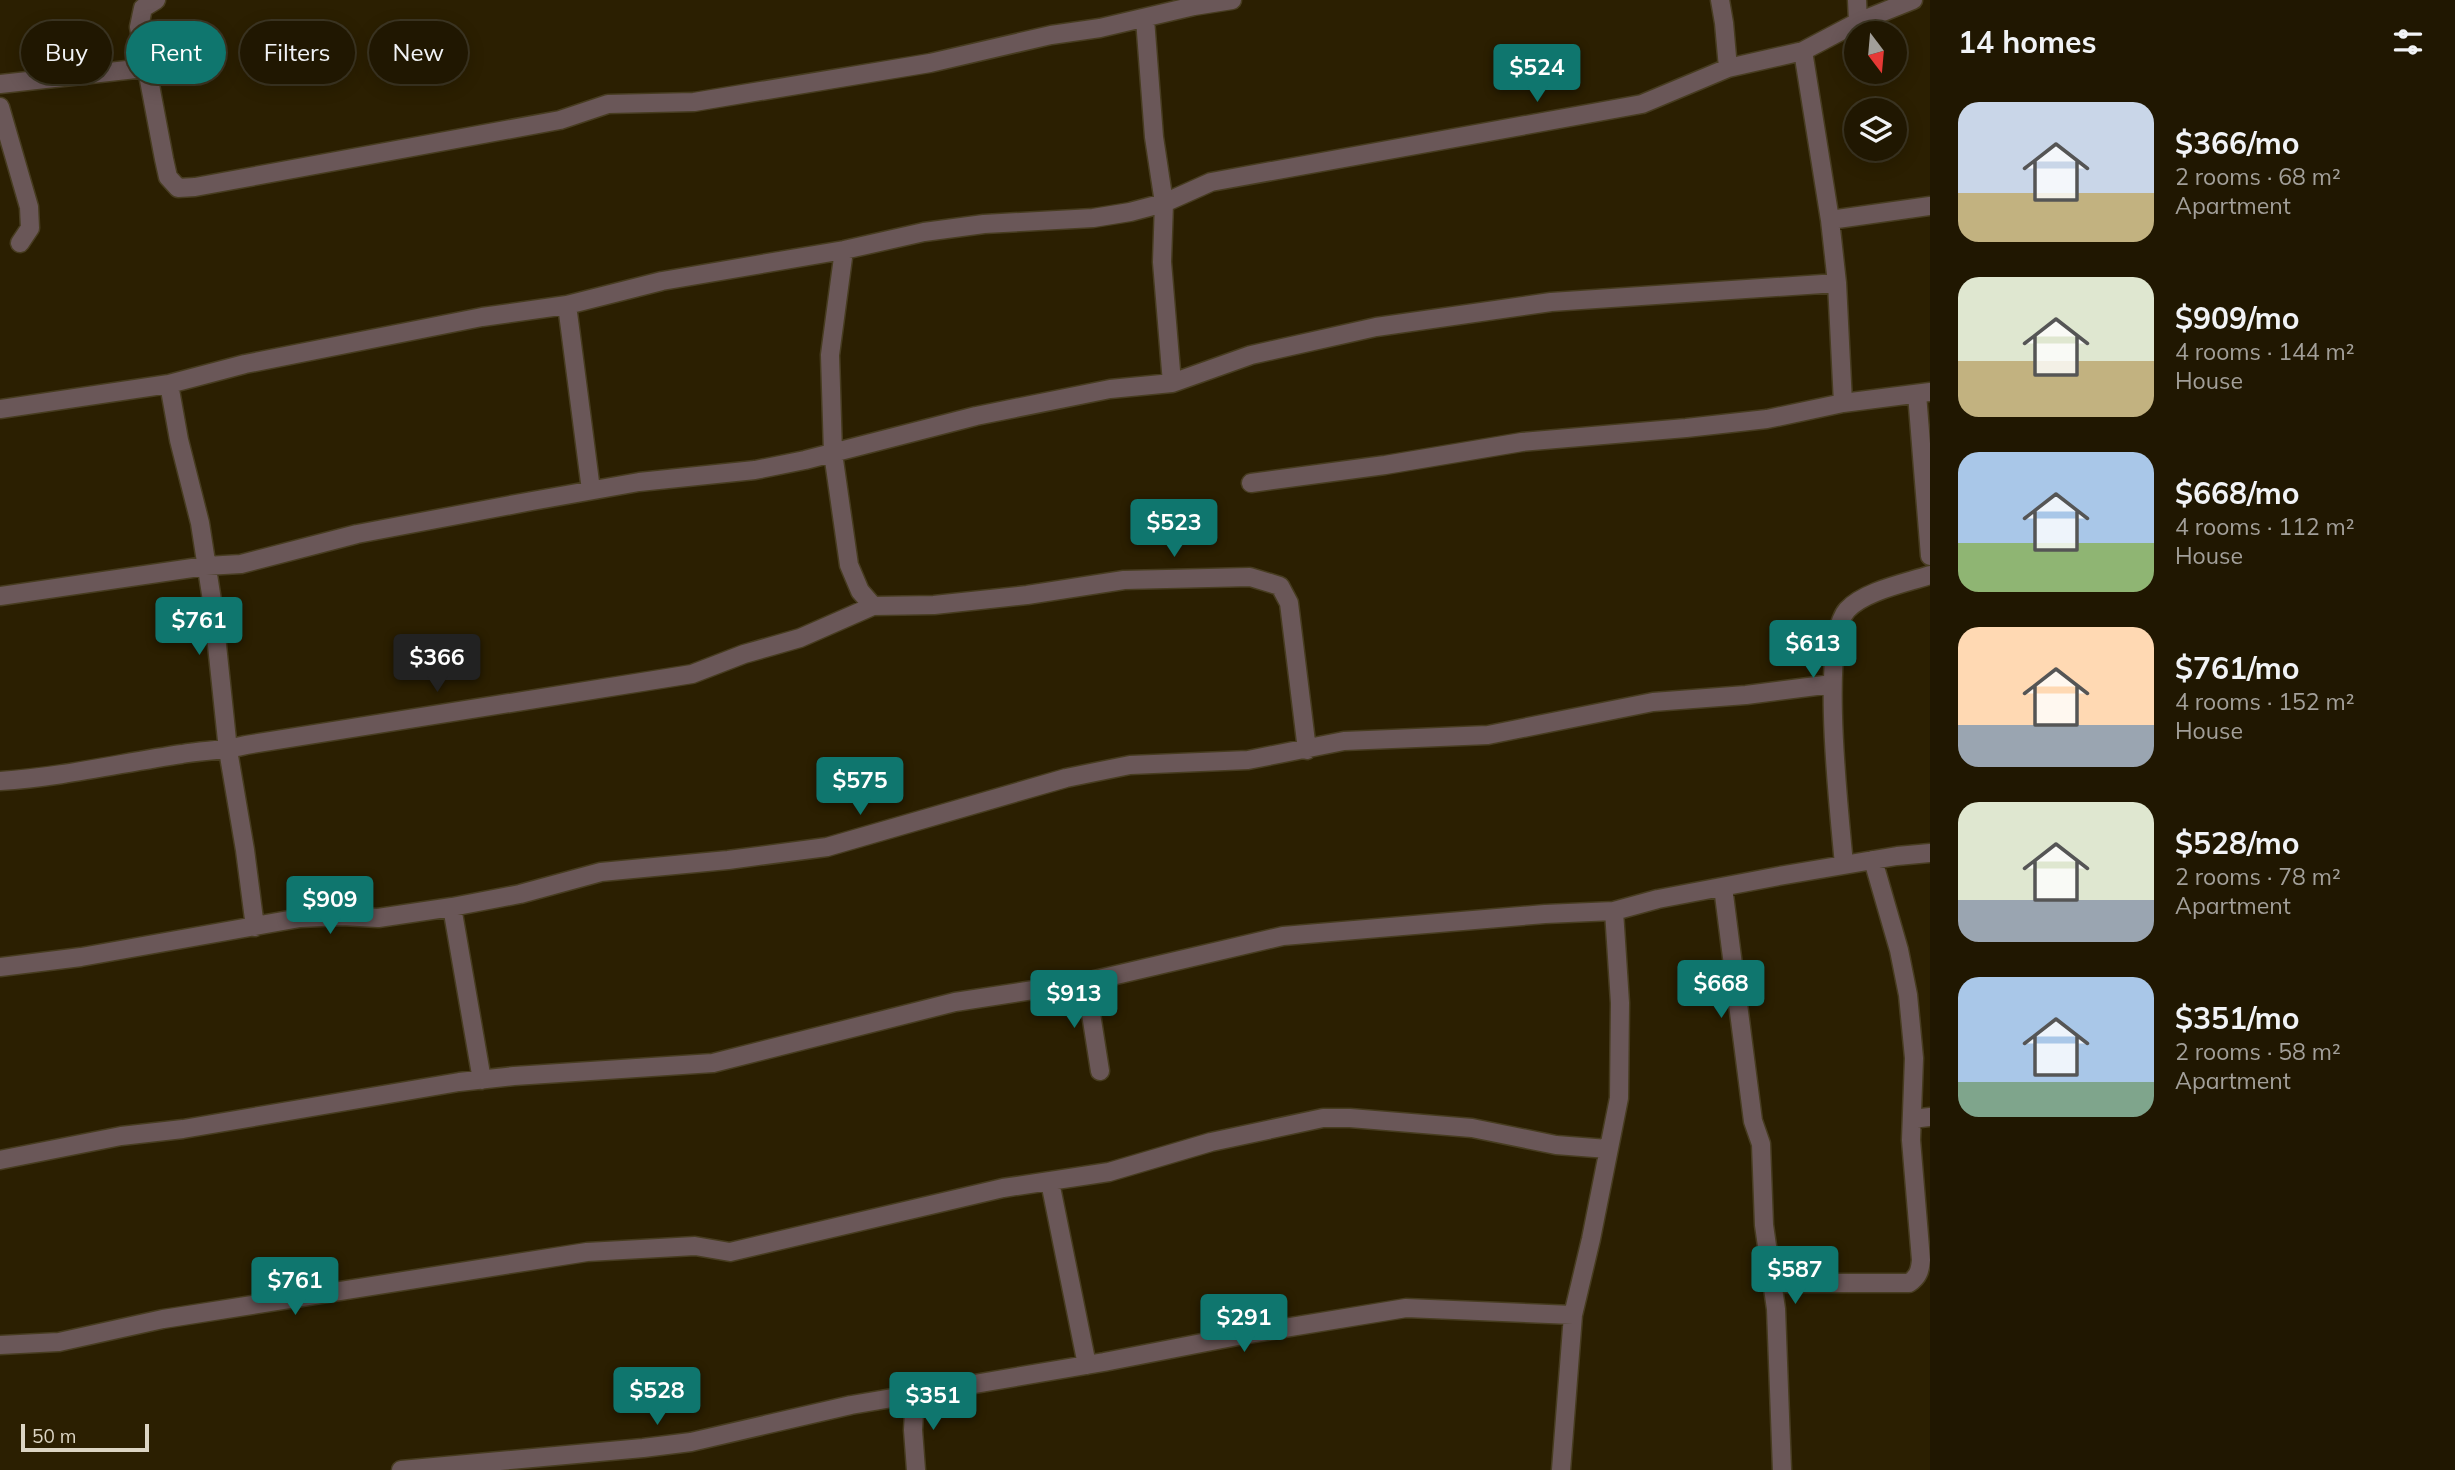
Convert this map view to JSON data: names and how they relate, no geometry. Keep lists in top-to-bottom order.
{
  "scale_bar": "50 m",
  "north": "bottom",
  "page": {
    "heading": "14 homes",
    "chip": [
      "Buy",
      "Rent",
      "Filters",
      "New"
    ],
    "price": [
      "$524",
      "$523",
      "$761",
      "$613",
      "$366",
      "$575",
      "$909",
      "$668",
      "$913",
      "$587",
      "$761",
      "$291",
      "$528",
      "$351"
    ],
    "list": [
      {
        "name": "$366/mo",
        "note": "2 rooms · 68 m² · Apartment"
      },
      {
        "name": "$909/mo",
        "note": "4 rooms · 144 m² · House"
      },
      {
        "name": "$668/mo",
        "note": "4 rooms · 112 m² · House"
      },
      {
        "name": "$761/mo",
        "note": "4 rooms · 152 m² · House"
      },
      {
        "name": "$528/mo",
        "note": "2 rooms · 78 m² · Apartment"
      },
      {
        "name": "$351/mo",
        "note": "2 rooms · 58 m² · Apartment"
      }
    ],
    "scale": "50 m"
  }
}
